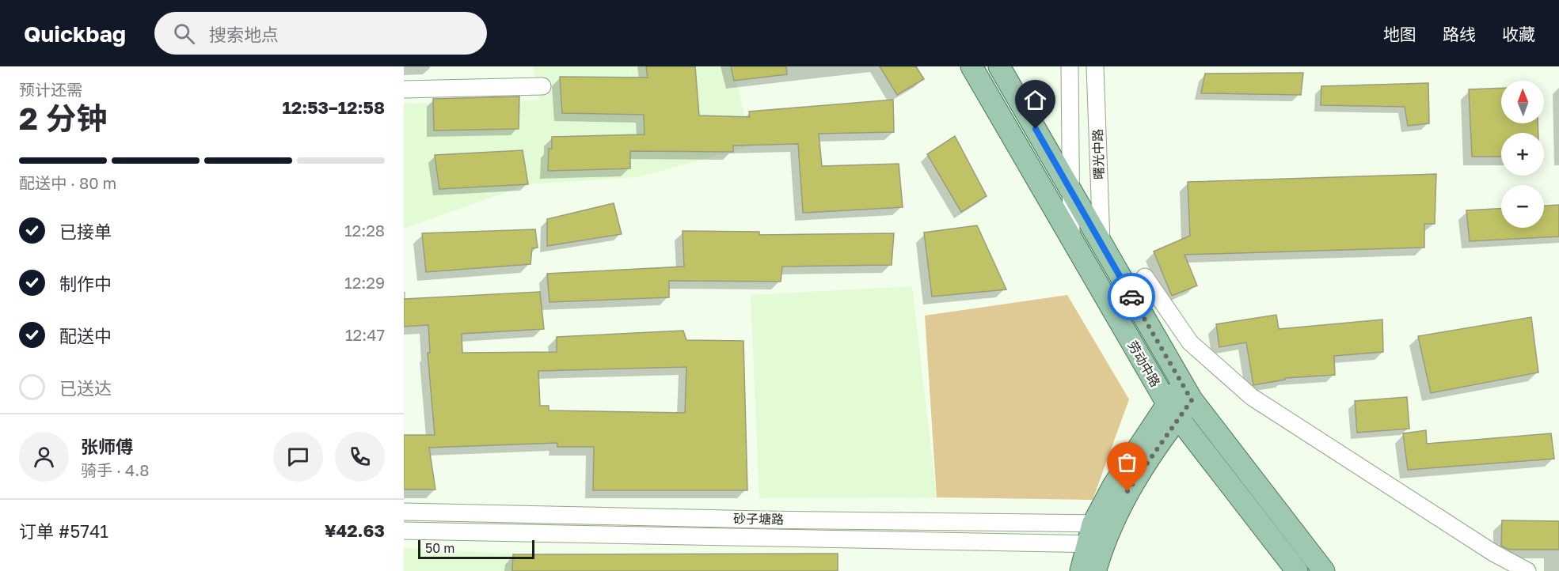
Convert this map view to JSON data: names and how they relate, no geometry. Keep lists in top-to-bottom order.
{
  "streets": {
    "main road": ["劳动中路"],
    "street": ["曙光中路", "砂子塘路"]
  },
  "crossings": [
    ["曙光中路", "劳动中路"]
  ],
  "scale_bar": "50 m",
  "north": "top",
  "page": {
    "header": "Quickbag",
    "search": "搜索地点",
    "nav": ["地图", "路线", "收藏"],
    "heading": ["2 分钟", "预计还需", "12:53–12:58"],
    "panel": [
      "张师傅",
      "骑手 · 4.8",
      "订单 #5741",
      "¥42.63"
    ],
    "map_buttons": ["+", "−"],
    "bar": "配送中 · 80 m",
    "list": [
      ["已接单", "12:28"],
      ["制作中", "12:29"],
      ["配送中", "12:47"],
      "已送达"
    ],
    "scale": "50 m"
  }
}
